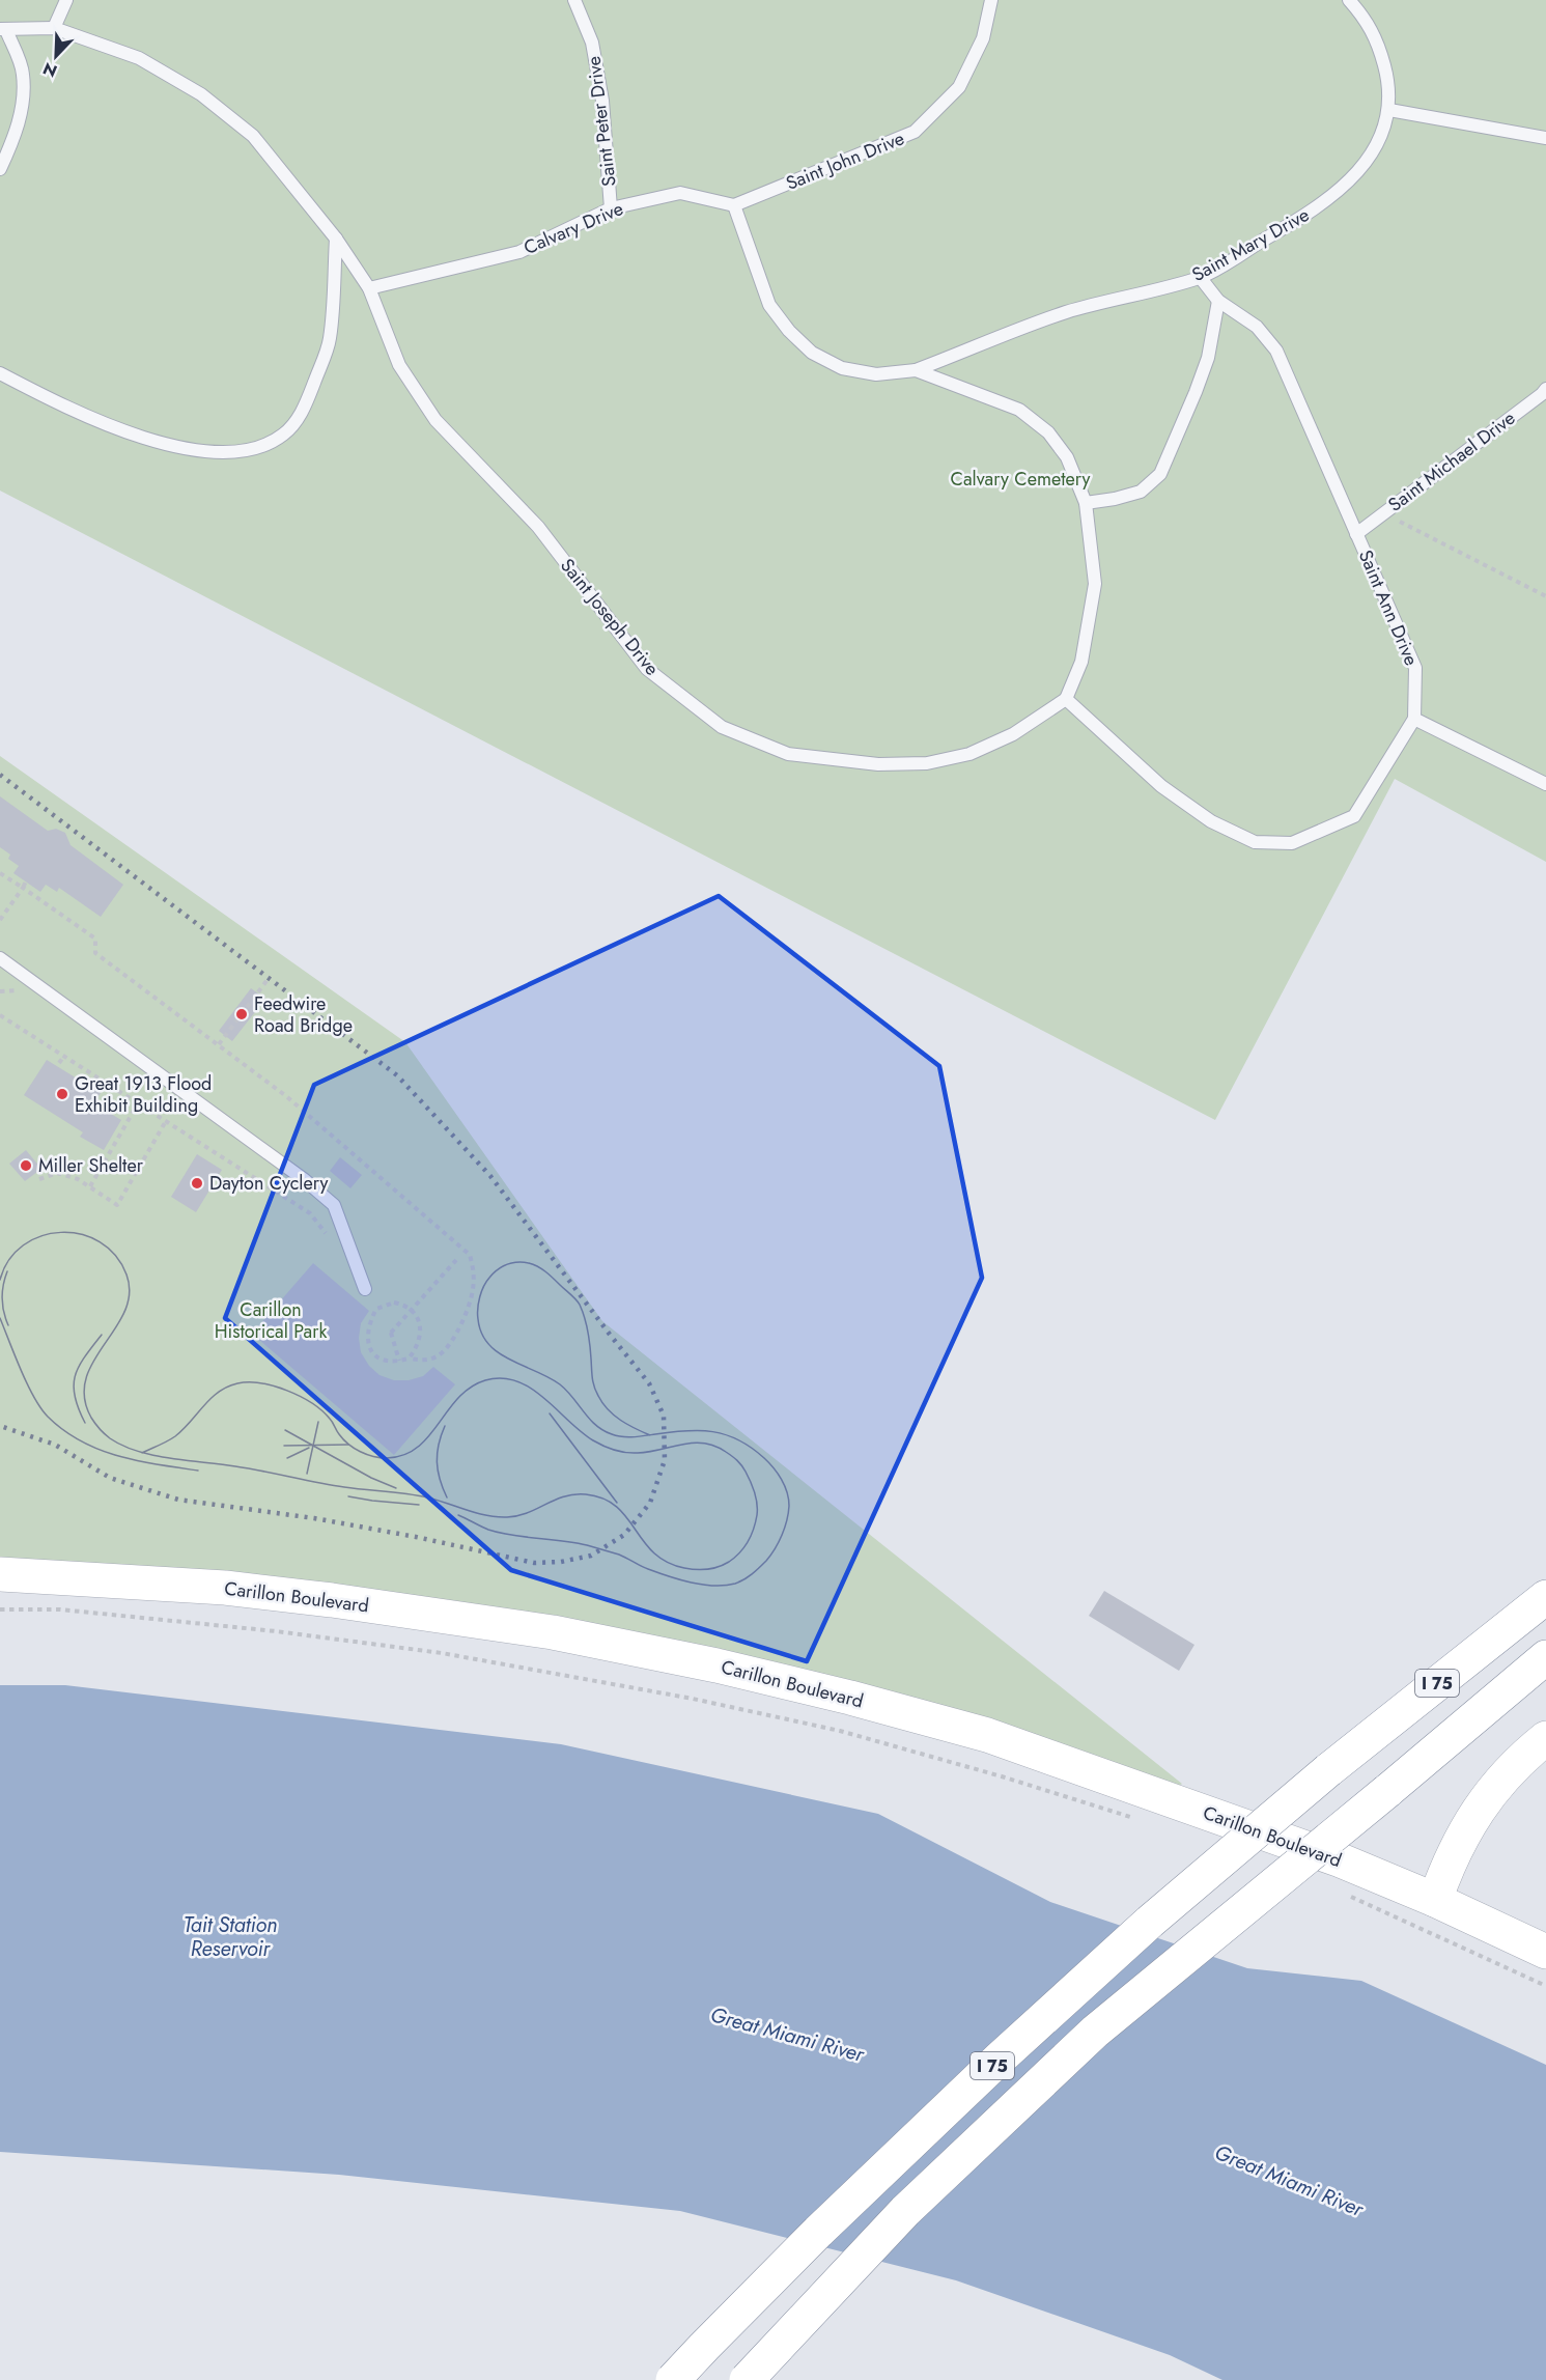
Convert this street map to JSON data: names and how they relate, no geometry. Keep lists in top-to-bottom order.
{
  "streets": {
    "main road": ["Carillon Boulevard", "I 75"],
    "lane": [
      "Saint Peter Drive",
      "Saint John Drive",
      "Calvary Drive",
      "Saint Mary Drive",
      "Saint Michael Drive",
      "Saint Ann Drive",
      "Saint Joseph Drive"
    ]
  },
  "crossings": [
    ["Saint Peter Drive", "Calvary Drive"],
    ["Saint John Drive", "Calvary Drive"],
    ["Calvary Drive", "Saint Joseph Drive"],
    ["Saint Mary Drive", "Saint Ann Drive"],
    ["Saint Michael Drive", "Saint Ann Drive"]
  ],
  "water": ["Tait Station Reservoir", "Great Miami River"],
  "parks": ["Calvary Cemetery", "Carillon Historical Park"],
  "places": [
    "Feedwire Road Bridge",
    "Great 1913 Flood Exhibit Building",
    "Miller Shelter",
    "Dayton Cyclery"
  ],
  "north": "bottom left"
}
